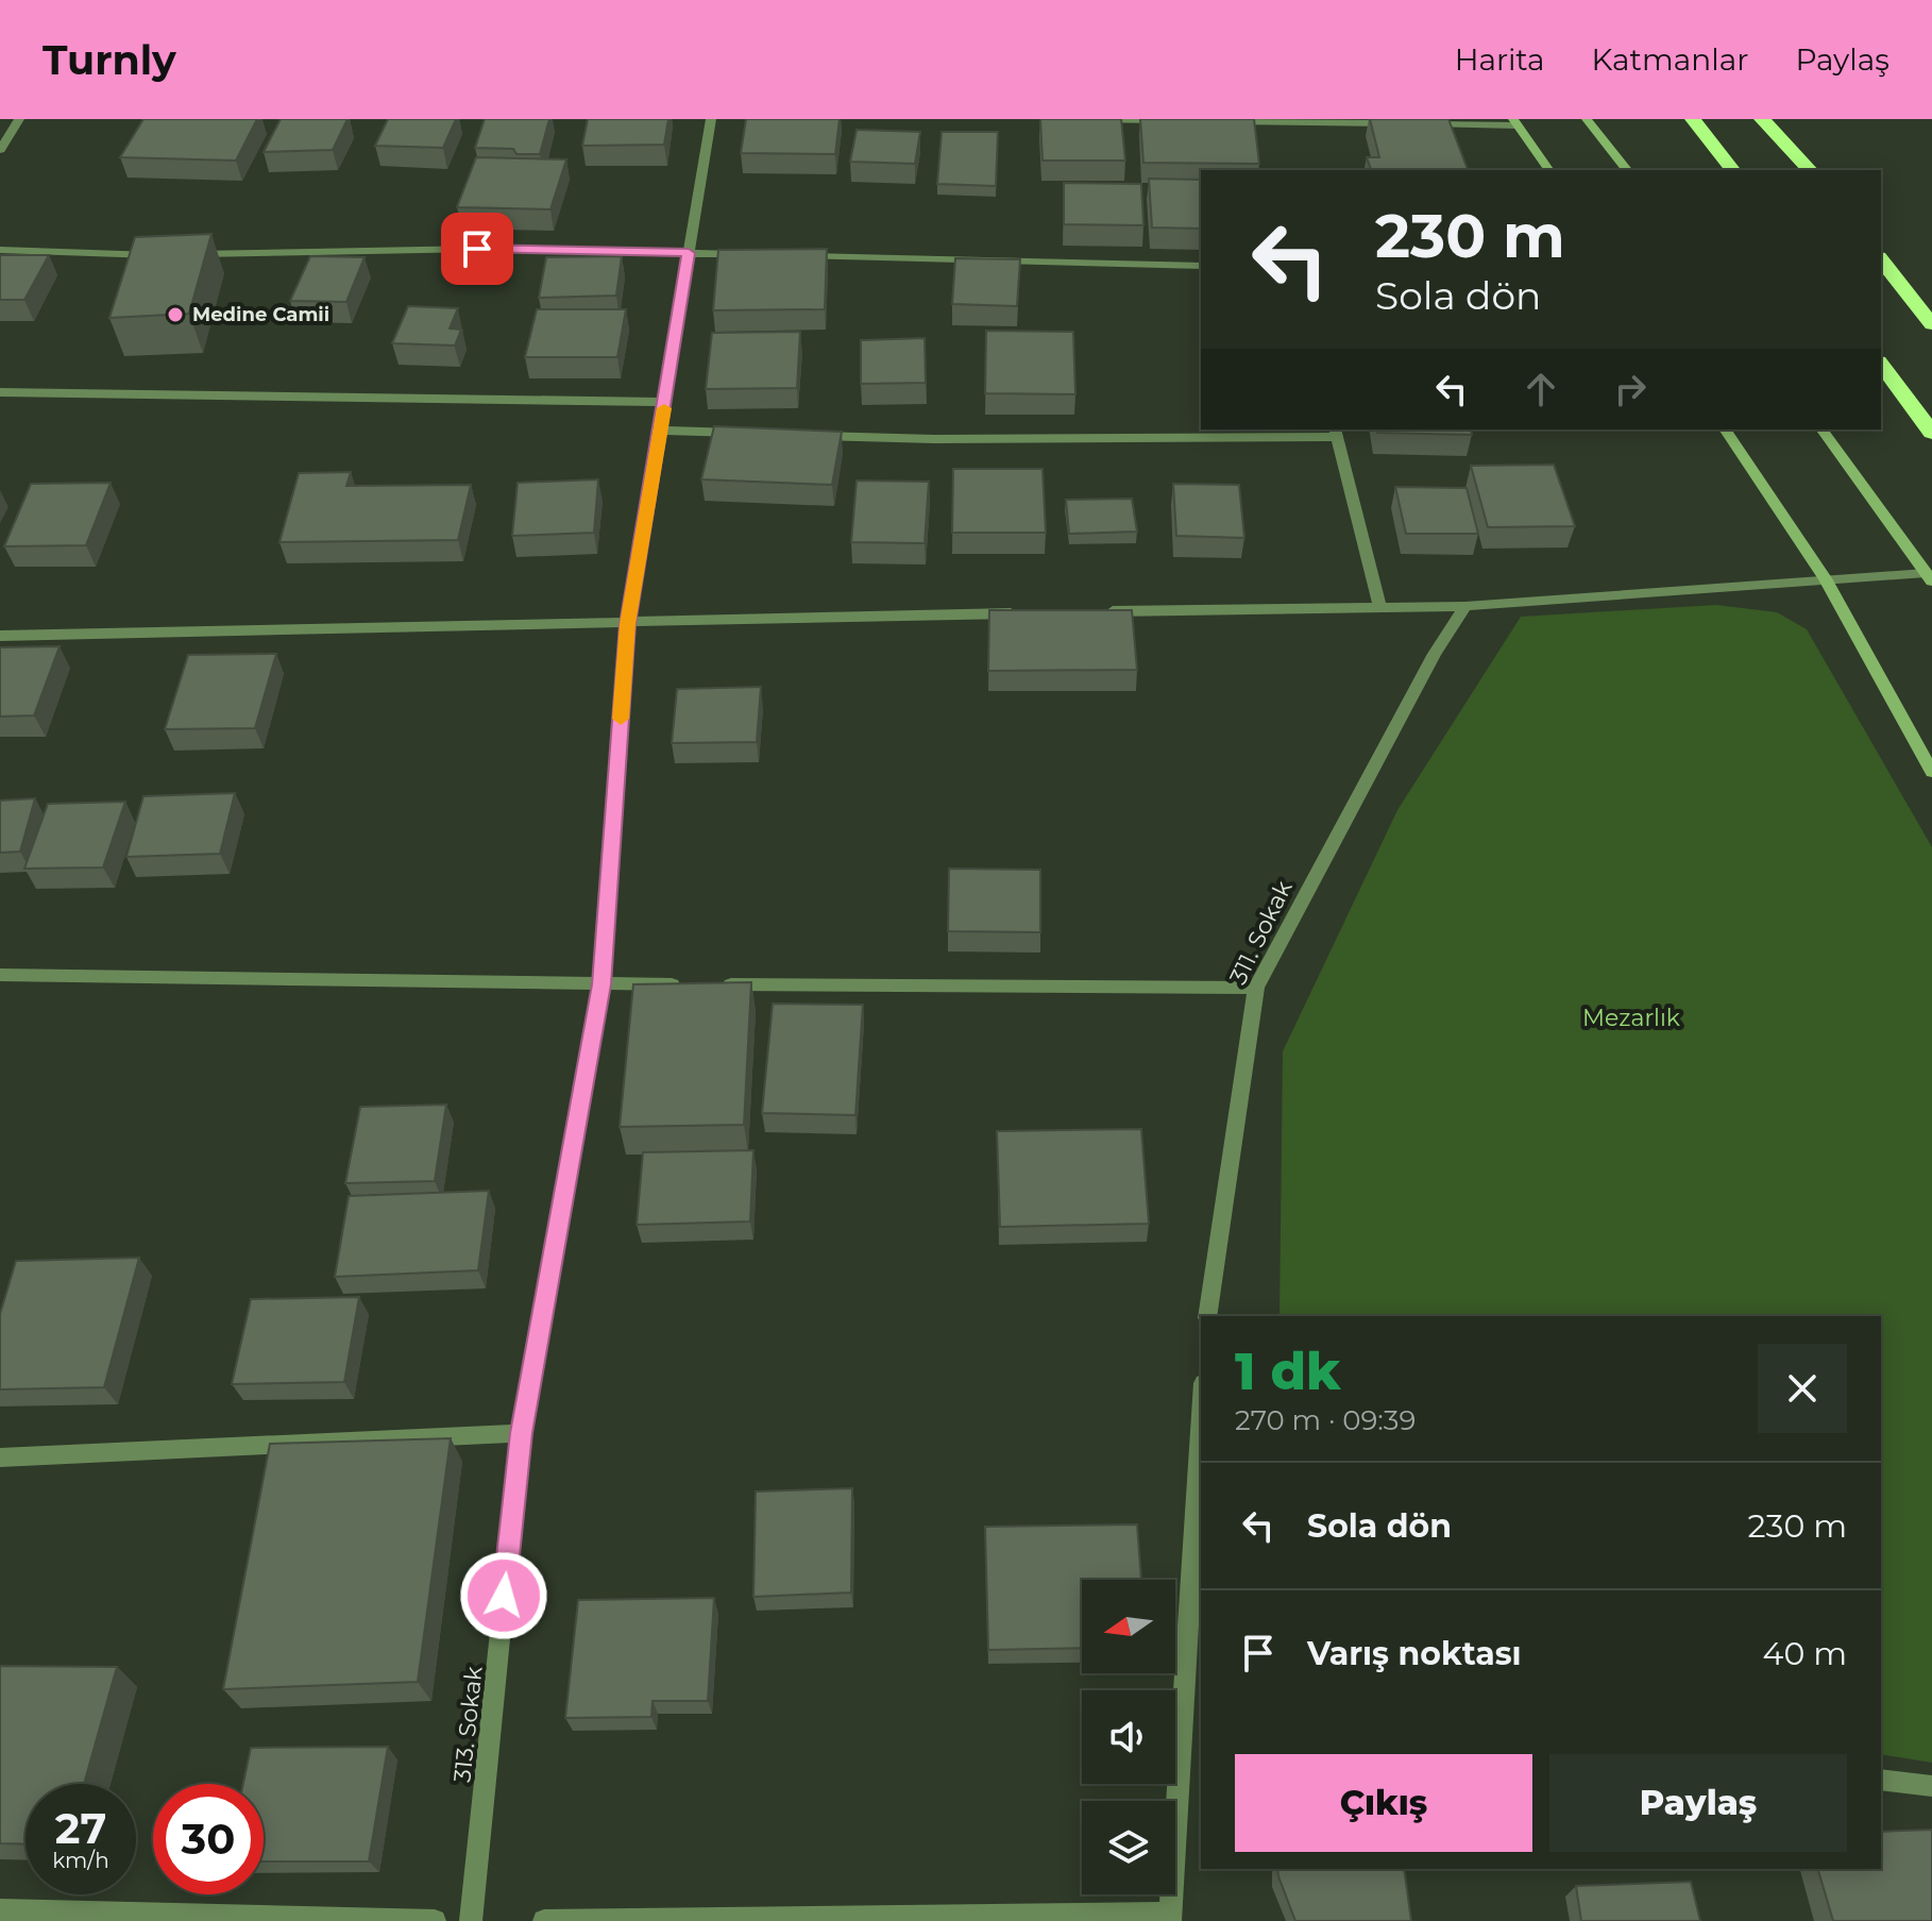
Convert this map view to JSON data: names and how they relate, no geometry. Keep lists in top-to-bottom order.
{
  "streets": {
    "street": ["311. Sokak", "313. Sokak"]
  },
  "parks": ["Mezarlık"],
  "places": ["Medine Camii"],
  "north": "left",
  "page": {
    "header": "Turnly",
    "nav": ["Harita", "Katmanlar", "Paylaş"],
    "turn": ["230 m", "Sola dön"],
    "heading": ["1 dk", "270 m · 09:39"],
    "list": [
      {
        "name": "Sola dön",
        "value": "230 m"
      },
      {
        "name": "Varış noktası",
        "value": "40 m"
      }
    ],
    "buttons": ["Çıkış", "Paylaş"],
    "speed": "27 km/h",
    "limit": "30"
  }
}
